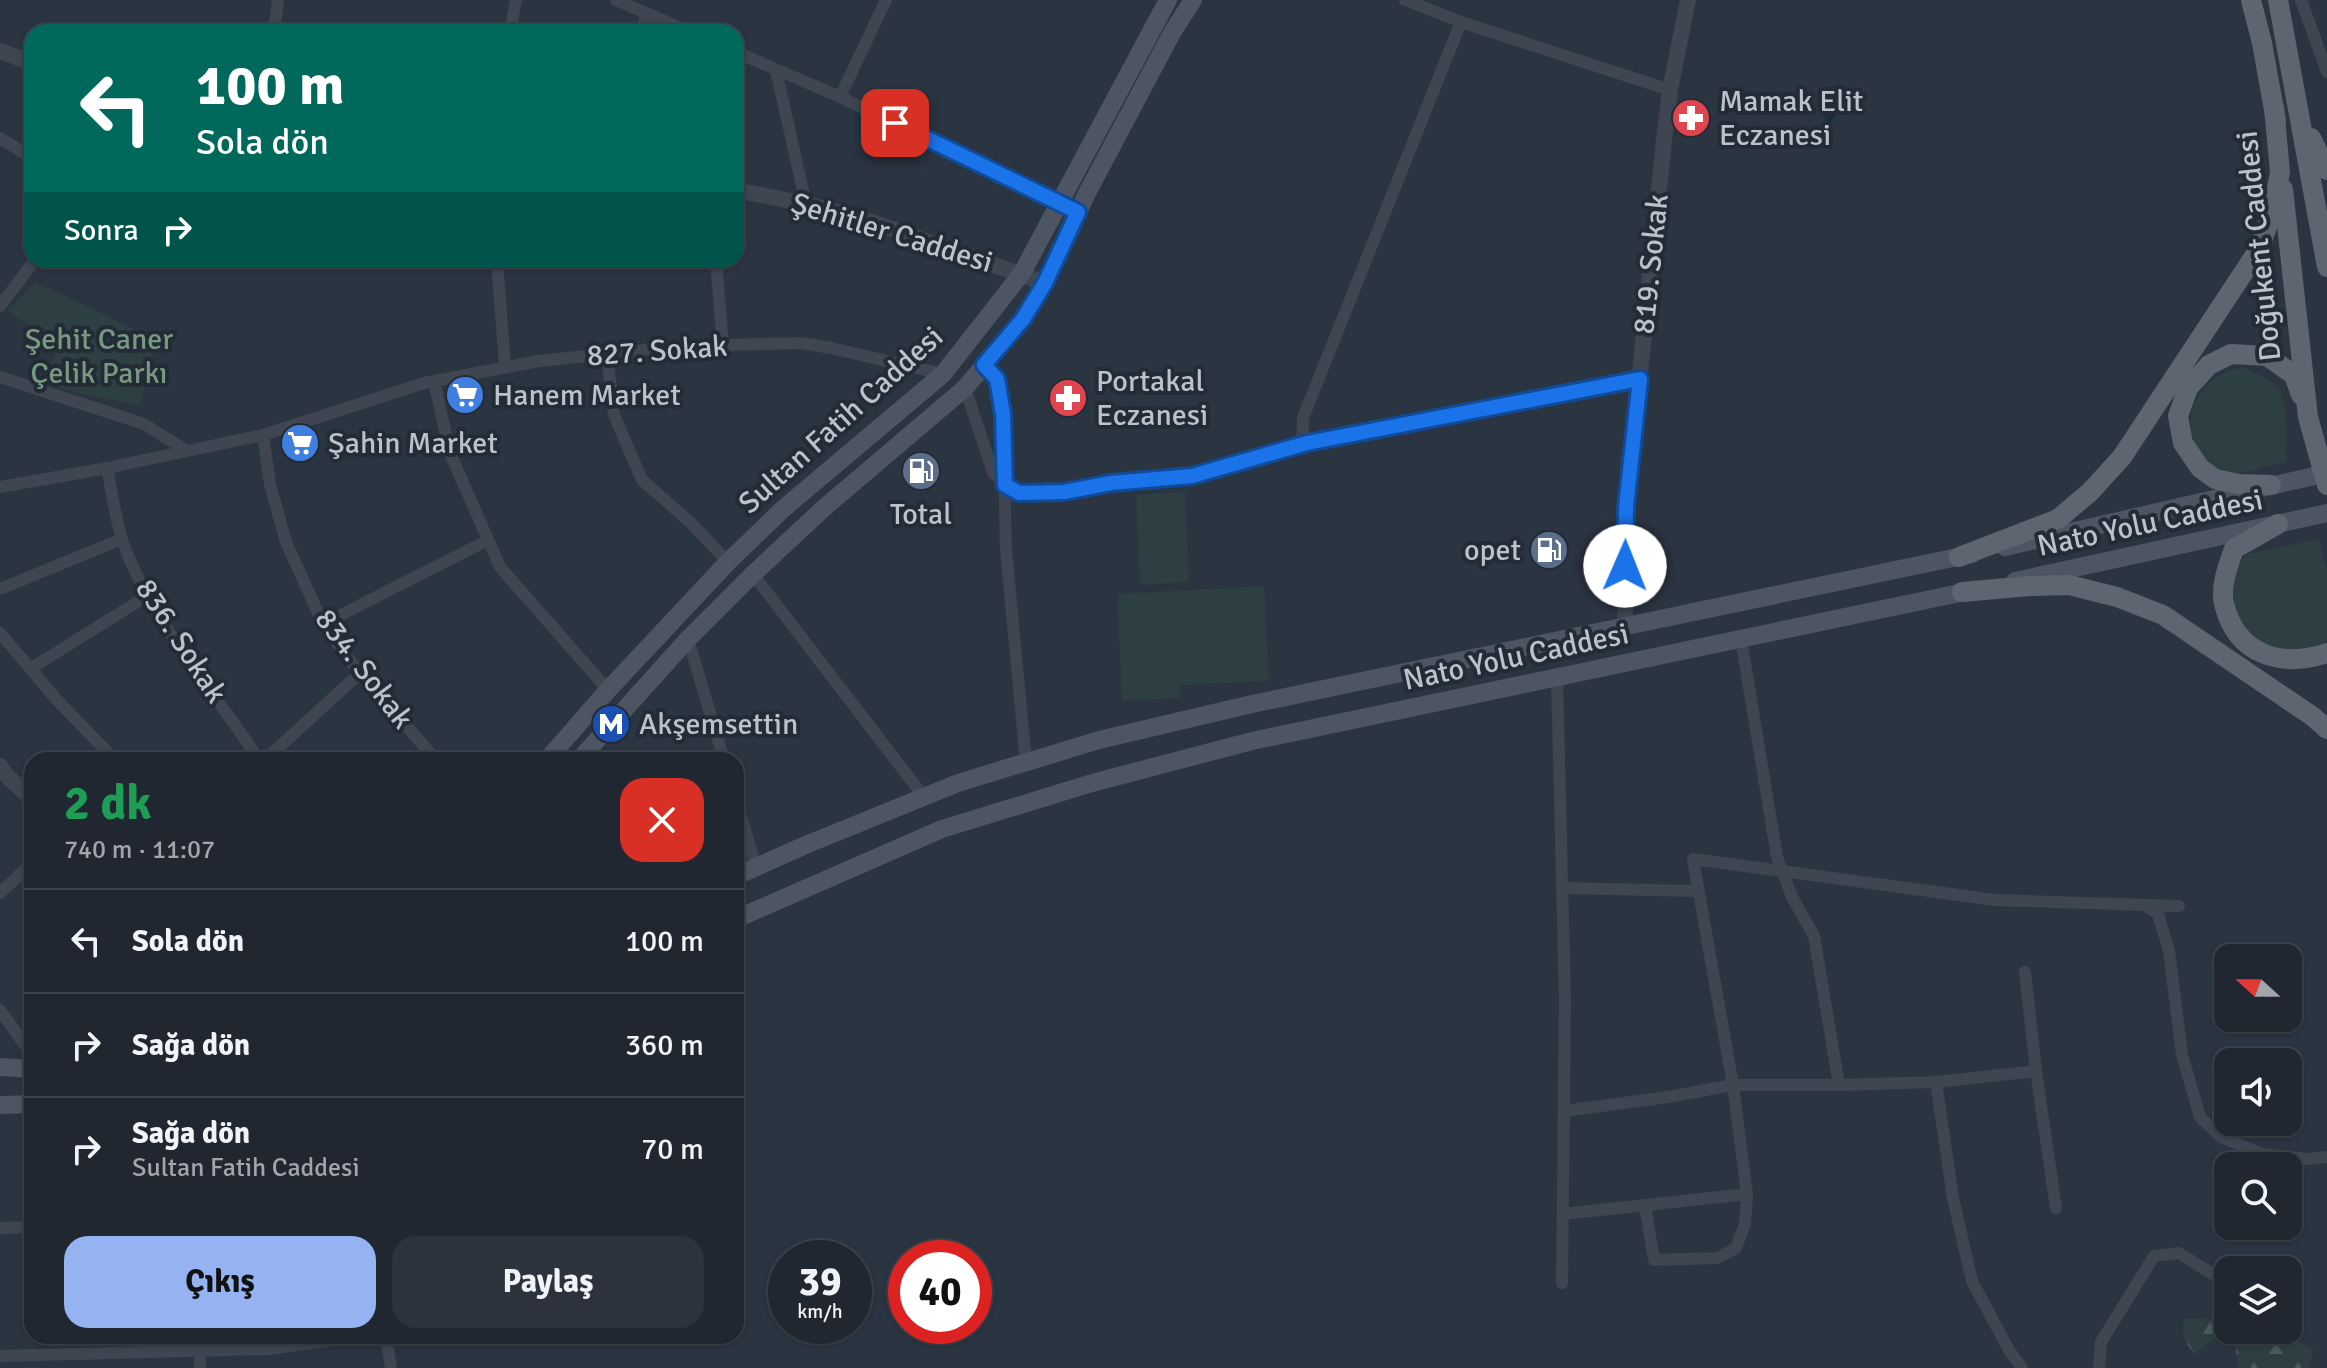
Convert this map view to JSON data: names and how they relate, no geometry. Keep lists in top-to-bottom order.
{
  "streets": {
    "main road": ["Doğukent Caddesi", "Sultan Fatih Caddesi", "Nato Yolu Caddesi"],
    "street": [
      "Şehitler Caddesi",
      "819. Sokak",
      "827. Sokak",
      "836. Sokak",
      "834. Sokak"
    ]
  },
  "crossings": [
    ["Şehitler Caddesi", "Sultan Fatih Caddesi"],
    ["819. Sokak", "Nato Yolu Caddesi"],
    ["827. Sokak", "Sultan Fatih Caddesi"],
    ["827. Sokak", "836. Sokak"],
    ["827. Sokak", "834. Sokak"]
  ],
  "parks": ["Şehit Caner Çelik Parkı"],
  "places": {
    "pharmacy": ["Mamak Elit Eczanesi", "Portakal Eczanesi"],
    "supermarket": ["Hanem Market", "Şahin Market"],
    "fuel station": ["Total", "opet"],
    "metro station": ["Akşemsettin"]
  },
  "north": "left",
  "page": {
    "turn": ["100 m", "Sola dön"],
    "then": "Sonra",
    "heading": ["2 dk", "740 m · 11:07"],
    "list": [
      {
        "name": "Sola dön",
        "value": "100 m"
      },
      {
        "name": "Sağa dön",
        "value": "360 m"
      },
      {
        "name": "Sağa dön",
        "note": "Sultan Fatih Caddesi",
        "value": "70 m"
      }
    ],
    "buttons": ["Çıkış", "Paylaş"],
    "speed": "39 km/h",
    "limit": "40"
  }
}
